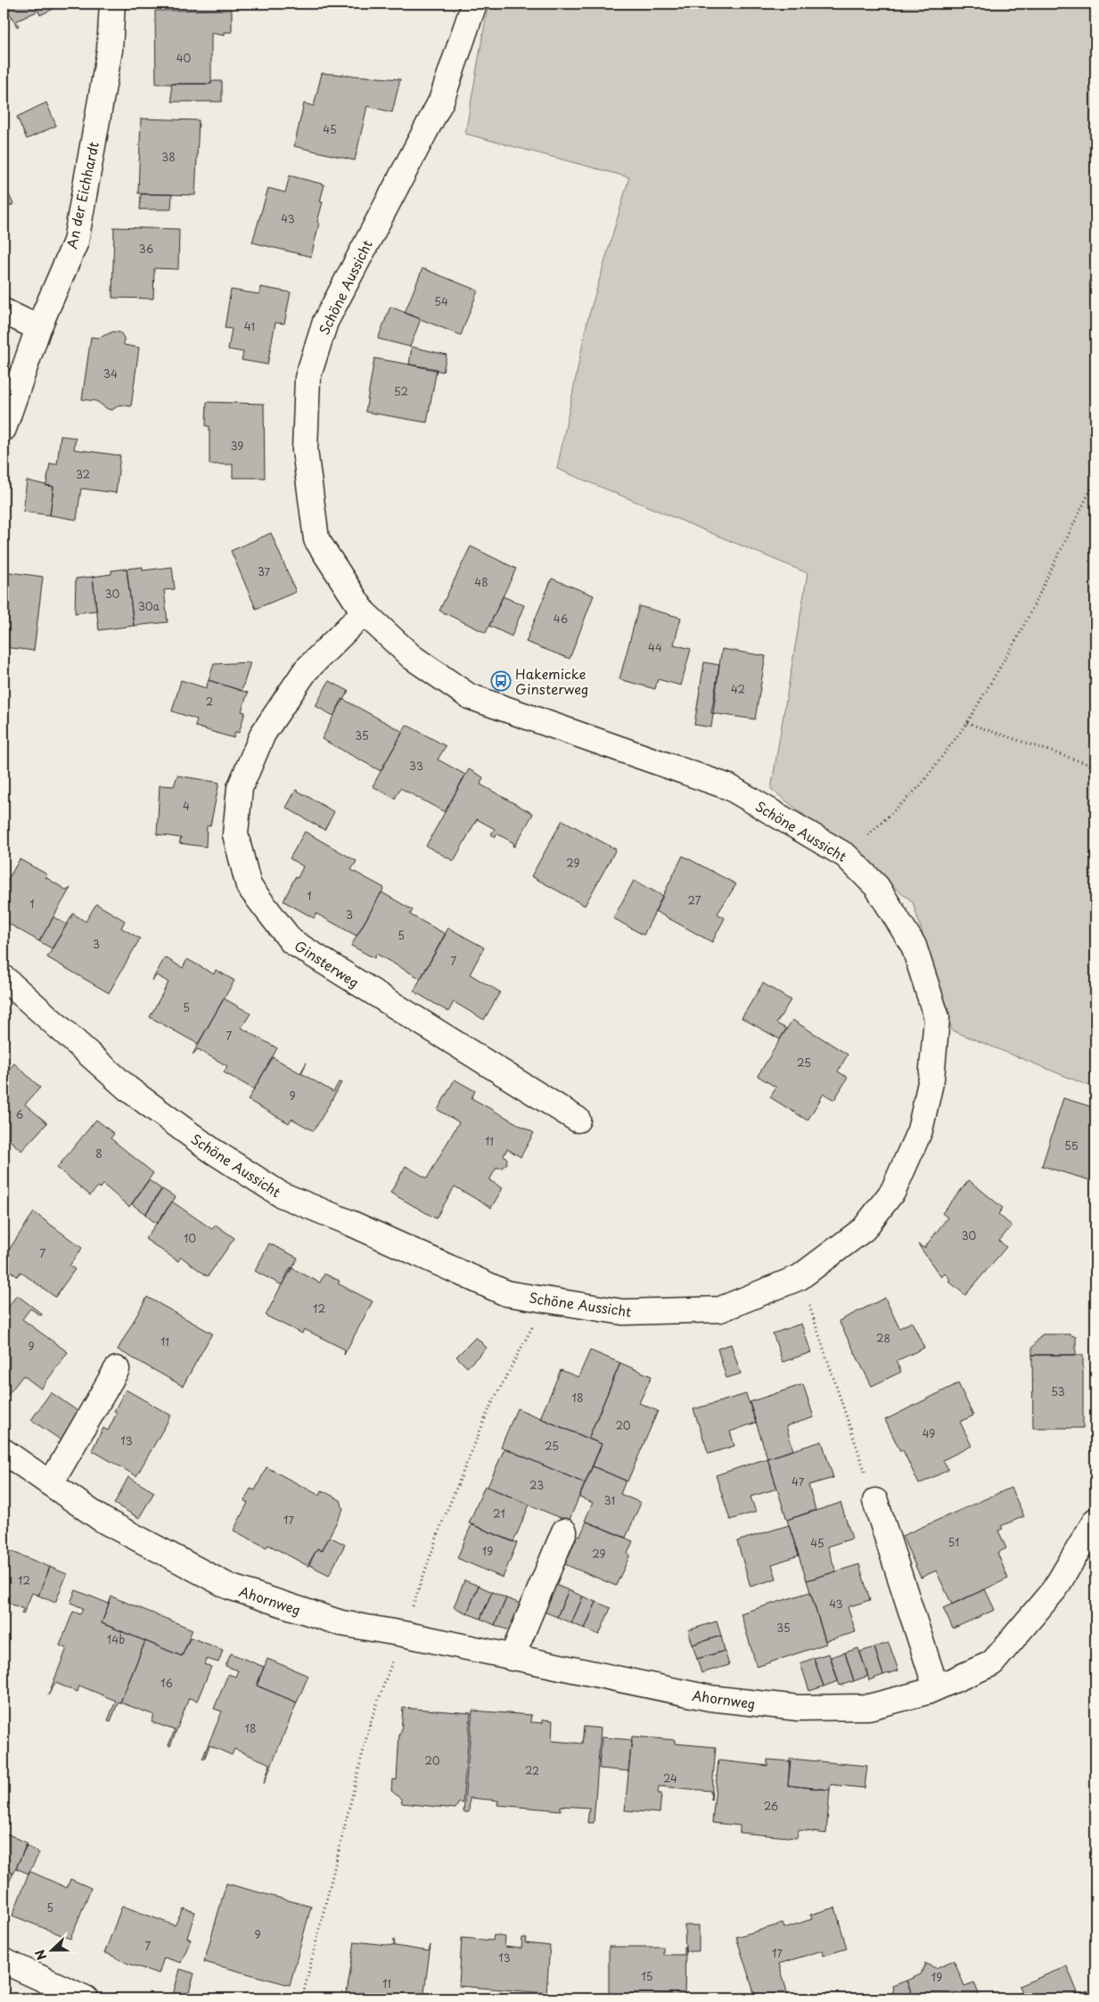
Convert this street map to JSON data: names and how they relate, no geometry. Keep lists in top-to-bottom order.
{
  "streets": {
    "street": [
      "An der Eichhardt",
      "Schöne Aussicht",
      "Ginsterweg",
      "Ahornweg"
    ]
  },
  "crossings": [
    ["Schöne Aussicht", "Ginsterweg"]
  ],
  "places": {
    "bus stop": ["Hakemicke Ginsterweg"]
  },
  "house_numbers": [
    "40",
    "45",
    "38",
    "43",
    "36",
    "54",
    "41",
    "34",
    "52",
    "39",
    "32",
    "37",
    "48",
    "30",
    "30a",
    "46",
    "44",
    "42",
    "2",
    "35",
    "33",
    "4",
    "29",
    "1",
    "27",
    "1",
    "3",
    "5",
    "3",
    "7",
    "5",
    "7",
    "25",
    "9",
    "6",
    "11",
    "55",
    "8",
    "30",
    "10",
    "7",
    "12",
    "28",
    "11",
    "9",
    "53",
    "18",
    "20",
    "49",
    "13",
    "25",
    "47",
    "23",
    "31",
    "21",
    "17",
    "51",
    "45",
    "19",
    "29",
    "12",
    "43",
    "35",
    "14b",
    "16",
    "18",
    "20",
    "22",
    "24",
    "26",
    "5",
    "9",
    "7",
    "17",
    "13",
    "15",
    "19",
    "11"
  ],
  "north": "left"
}
